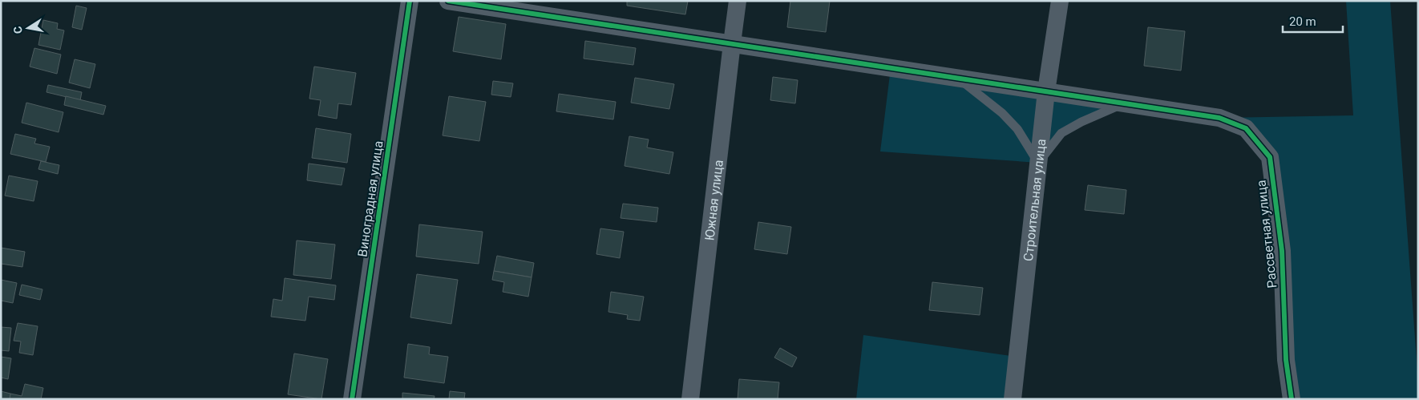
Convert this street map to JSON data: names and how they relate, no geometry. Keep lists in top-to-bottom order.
{
  "streets": {
    "street": [
      "Виноградная улица",
      "Южная улица",
      "Строительная улица",
      "Рассветная улица"
    ]
  },
  "crossings": [
    ["Южная улица", "Рассветная улица"],
    ["Строительная улица", "Рассветная улица"]
  ],
  "scale_bar": "20 m",
  "north": "left"
}
